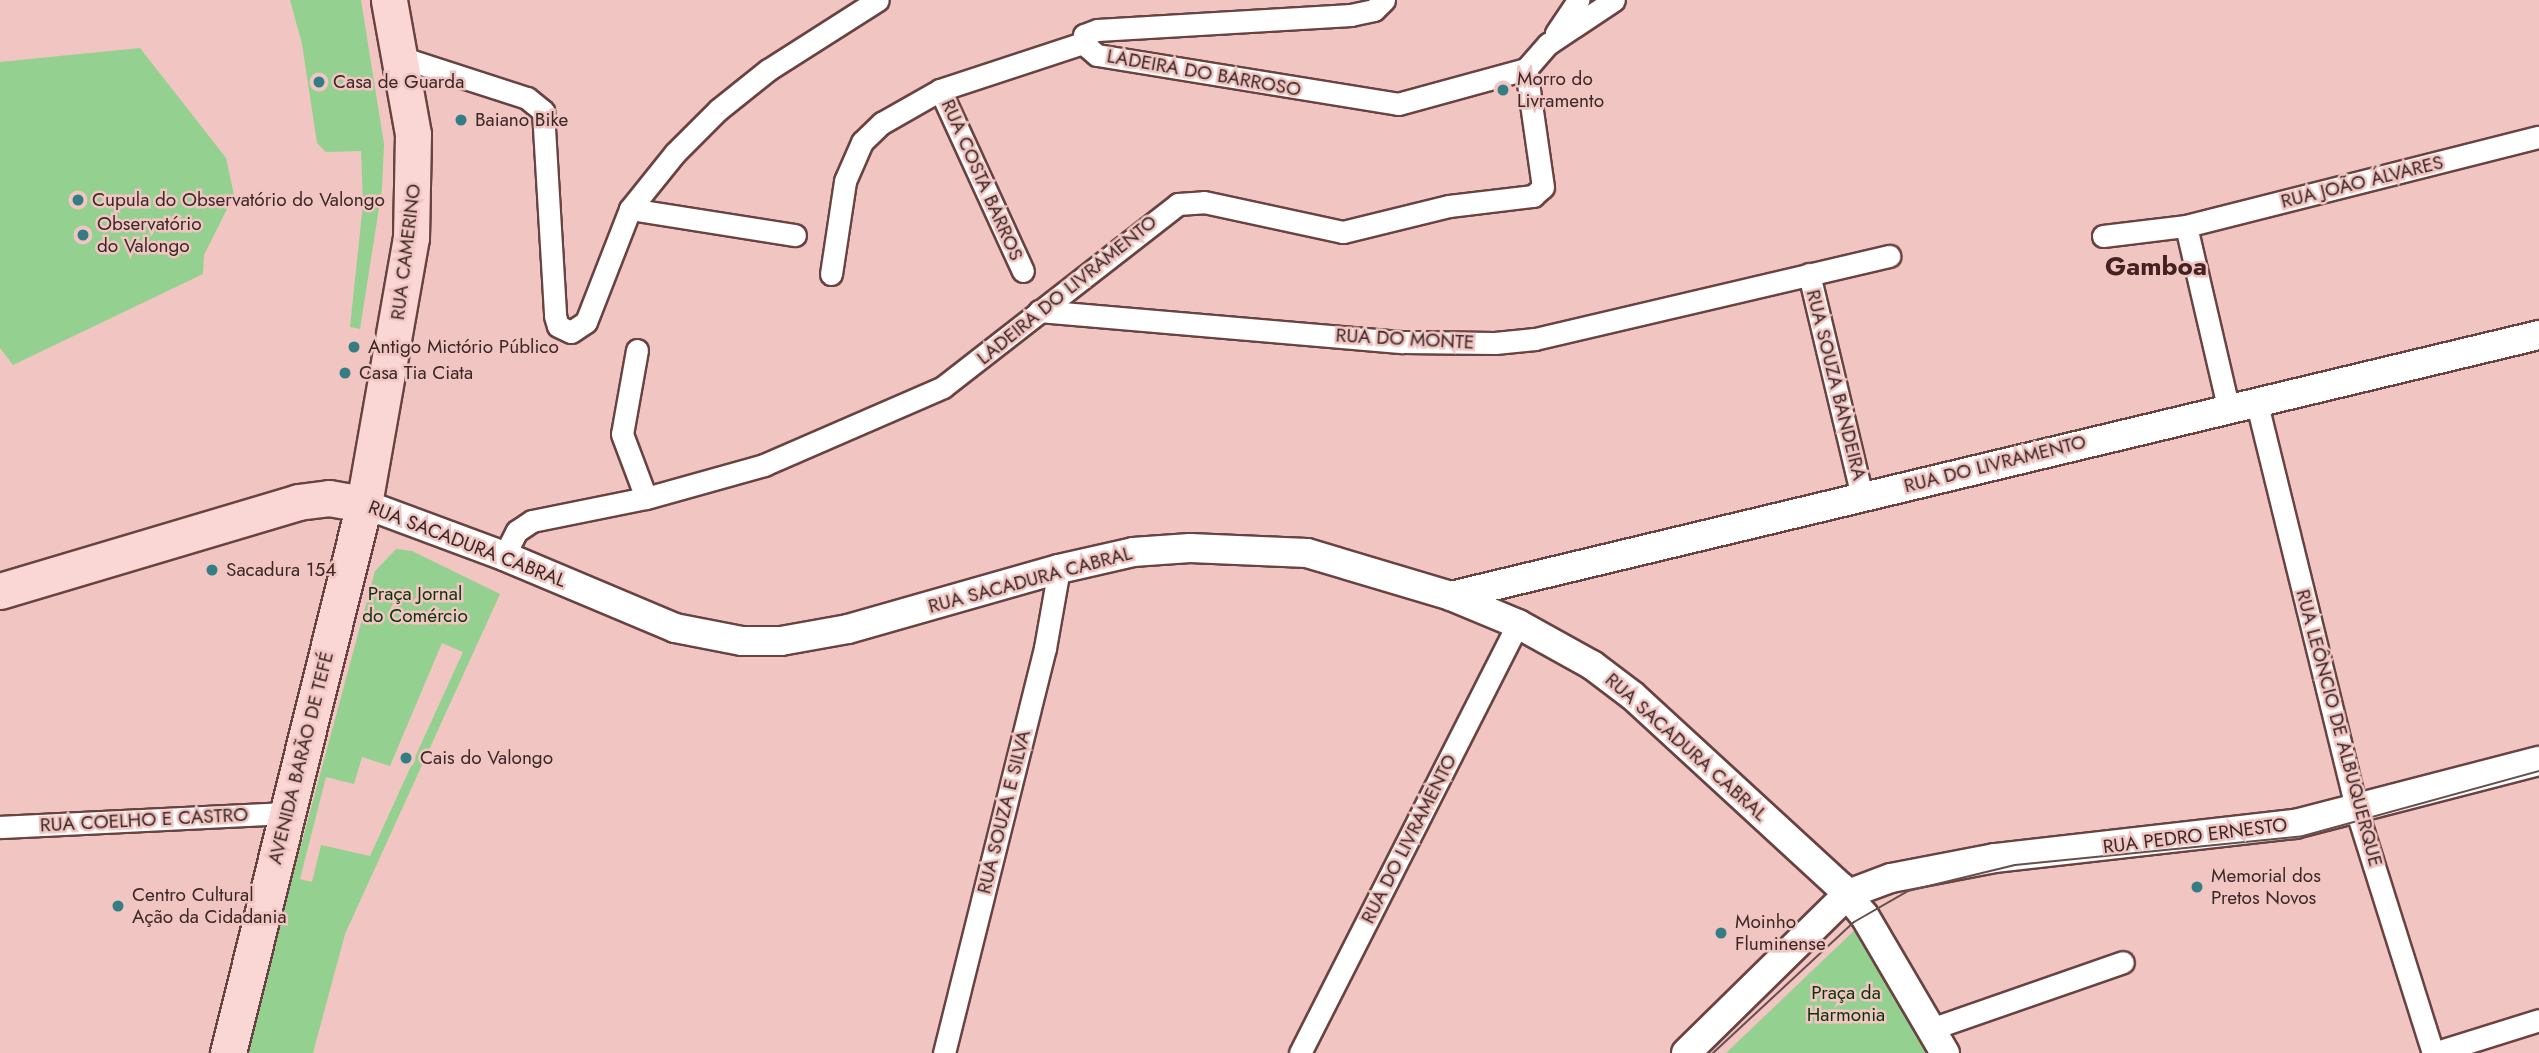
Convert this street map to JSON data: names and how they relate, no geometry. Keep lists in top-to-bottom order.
{
  "streets": {
    "main road": ["RUA CAMERINO", "RUA SACADURA CABRAL", "AVENIDA BARÃO DE TEFÉ"],
    "street": [
      "LADEIRA DO BARROSO",
      "RUA COSTA BARROS",
      "RUA JOÃO ÁLVARES",
      "LADEIRA DO LIVRAMENTO",
      "RUA DO MONTE",
      "RUA SOUZA BANDEIRA",
      "RUA DO LIVRAMENTO",
      "RUA LEÔNCIO DE ALBUQUERQUE",
      "RUA SOUZA E SILVA",
      "RUA COELHO E CASTRO",
      "RUA PEDRO ERNESTO"
    ]
  },
  "crossings": [
    ["LADEIRA DO BARROSO", "LADEIRA DO LIVRAMENTO"],
    ["RUA CAMERINO", "RUA SACADURA CABRAL"],
    ["RUA CAMERINO", "AVENIDA BARÃO DE TEFÉ"],
    ["LADEIRA DO LIVRAMENTO", "RUA DO MONTE"],
    ["LADEIRA DO LIVRAMENTO", "RUA SACADURA CABRAL"],
    ["RUA DO MONTE", "RUA SOUZA BANDEIRA"],
    ["RUA SOUZA BANDEIRA", "RUA DO LIVRAMENTO"],
    ["RUA DO LIVRAMENTO", "RUA SACADURA CABRAL"],
    ["RUA DO LIVRAMENTO", "RUA LEÔNCIO DE ALBUQUERQUE"],
    ["RUA SACADURA CABRAL", "AVENIDA BARÃO DE TEFÉ"],
    ["RUA SACADURA CABRAL", "RUA SOUZA E SILVA"],
    ["RUA SACADURA CABRAL", "RUA PEDRO ERNESTO"],
    ["RUA LEÔNCIO DE ALBUQUERQUE", "RUA PEDRO ERNESTO"],
    ["AVENIDA BARÃO DE TEFÉ", "RUA COELHO E CASTRO"]
  ],
  "districts": ["Gamboa"],
  "parks": ["Praça Jornal do Comércio", "Praça da Harmonia"],
  "places": [
    "Casa de Guarda",
    "Morro do Livramento",
    "Baiano Bike",
    "Cupula do Observatório do Valongo",
    "Observatório do Valongo",
    "Antigo Mictório Público",
    "Casa Tia Ciata",
    "Sacadura 154",
    "Cais do Valongo",
    "Memorial dos Pretos Novos",
    "Centro Cultural Ação da Cidadania",
    "Moinho Fluminense"
  ]
}
